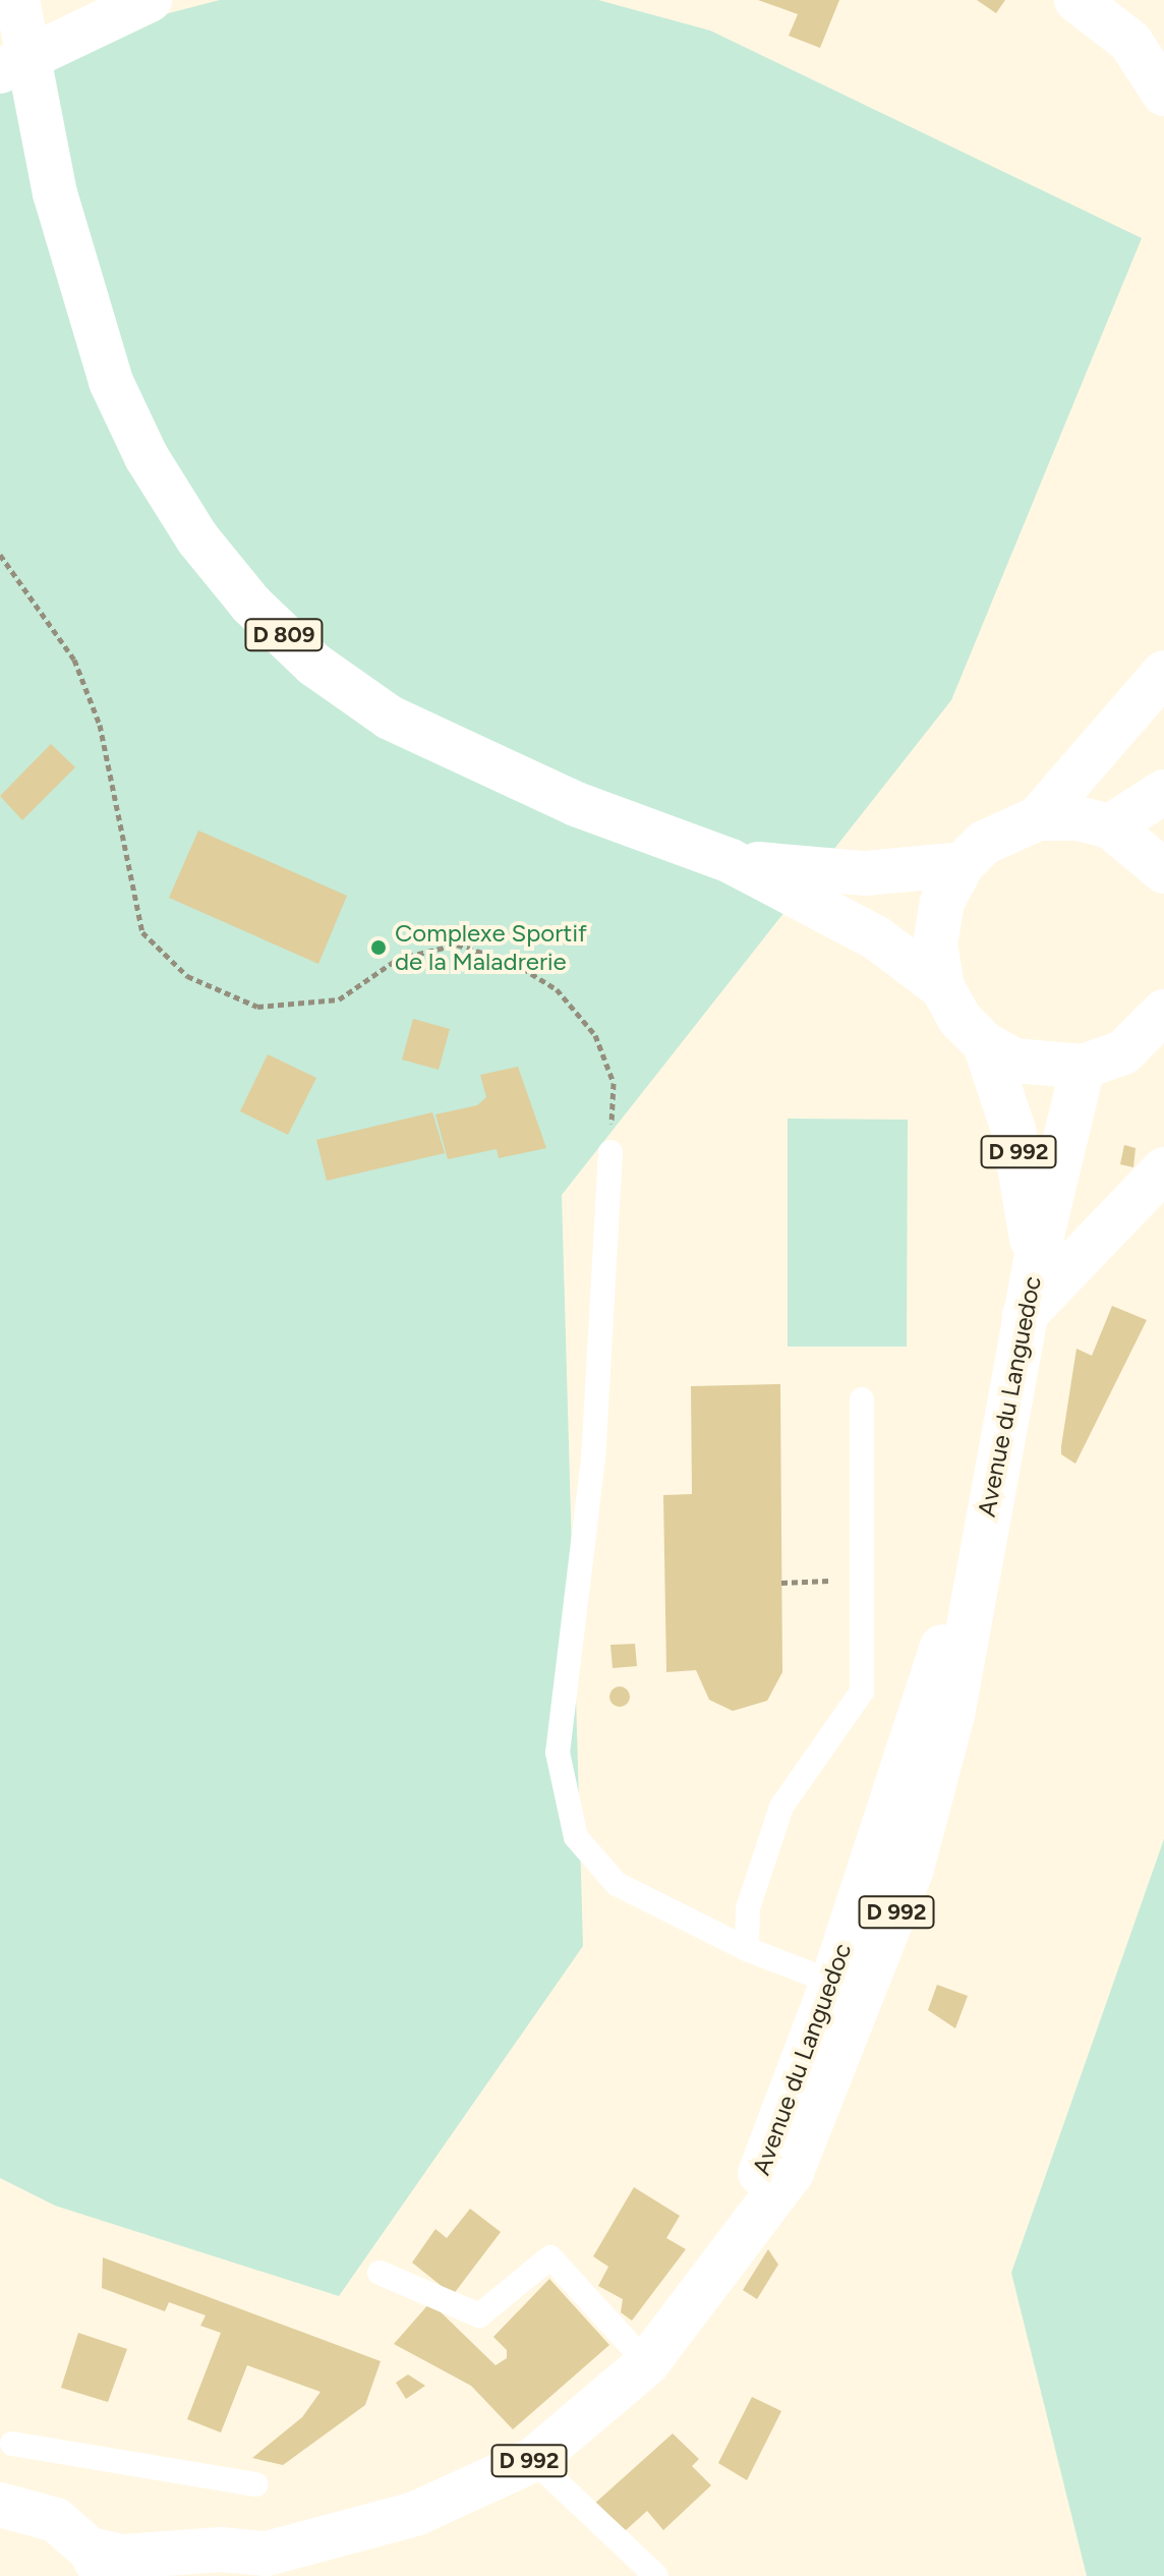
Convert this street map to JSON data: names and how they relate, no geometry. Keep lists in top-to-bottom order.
{
  "streets": {
    "main road": ["D 809", "D 992", "Avenue du Languedoc"]
  },
  "places": ["Complexe Sportif de la Maladrerie"]
}
